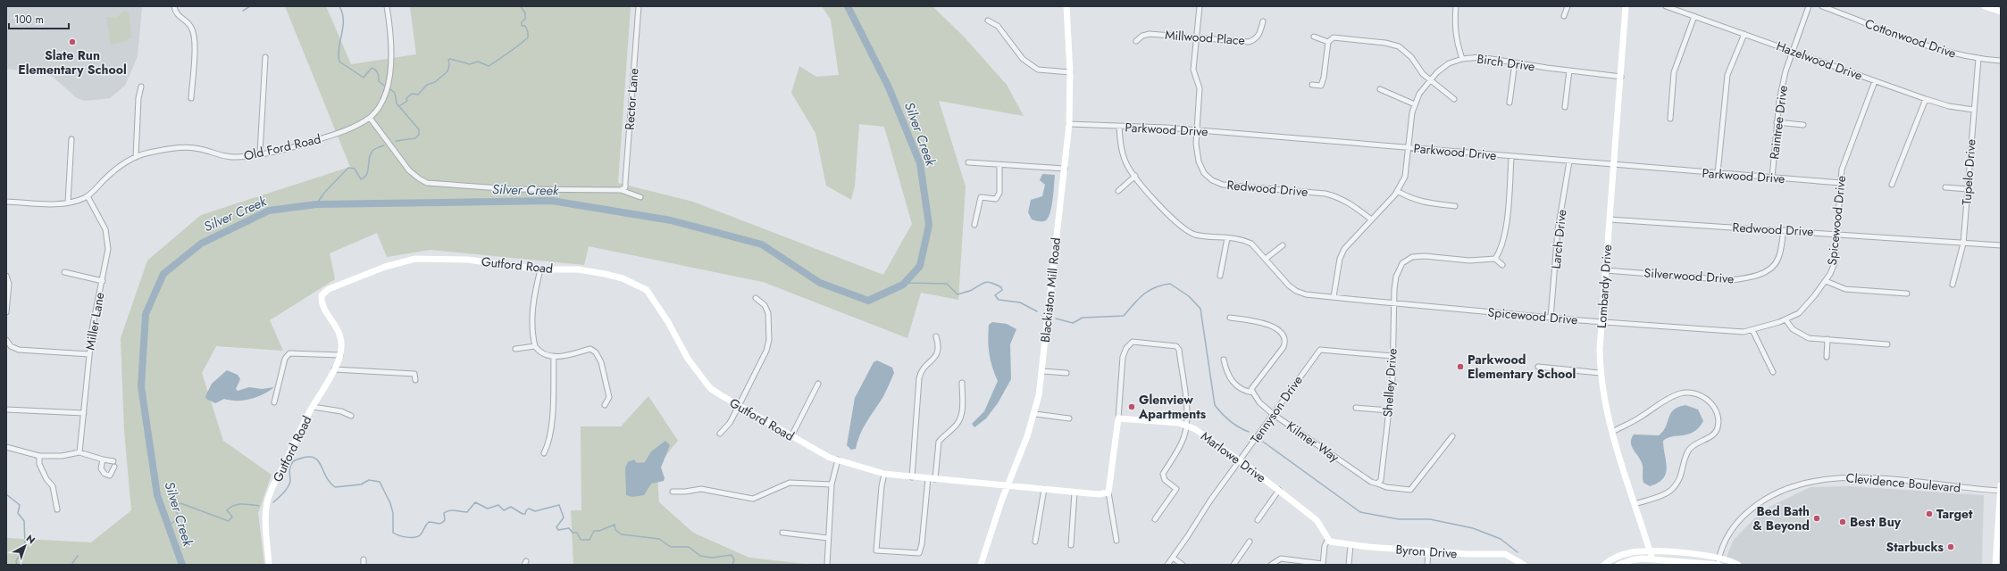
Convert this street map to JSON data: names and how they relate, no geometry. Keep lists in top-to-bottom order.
{
  "streets": {
    "street": [
      "Millwood Place",
      "Cottonwood Drive",
      "Hazelwood Drive",
      "Birch Drive",
      "Rector Lane",
      "Raintree Drive",
      "Parkwood Drive",
      "Old Ford Road",
      "Tupelo Drive",
      "Redwood Drive",
      "Spicewood Drive",
      "Larch Drive",
      "Gutford Road",
      "Silverwood Drive",
      "Lombardy Drive",
      "Blackiston Mill Road",
      "Miller Lane",
      "Shelley Drive",
      "Tennyson Drive",
      "Kilmer Way",
      "Marlowe Drive",
      "Clevidence Boulevard",
      "Byron Drive"
    ]
  },
  "crossings": [
    ["Millwood Place", "Redwood Drive"],
    ["Cottonwood Drive", "Tupelo Drive"],
    ["Hazelwood Drive", "Raintree Drive"],
    ["Hazelwood Drive", "Tupelo Drive"],
    ["Hazelwood Drive", "Spicewood Drive"],
    ["Birch Drive", "Parkwood Drive"],
    ["Birch Drive", "Redwood Drive"],
    ["Birch Drive", "Spicewood Drive"],
    ["Birch Drive", "Lombardy Drive"],
    ["Raintree Drive", "Parkwood Drive"],
    ["Parkwood Drive", "Redwood Drive"],
    ["Parkwood Drive", "Spicewood Drive"],
    ["Parkwood Drive", "Larch Drive"],
    ["Parkwood Drive", "Lombardy Drive"],
    ["Parkwood Drive", "Blackiston Mill Road"],
    ["Old Ford Road", "Miller Lane"],
    ["Tupelo Drive", "Redwood Drive"],
    ["Redwood Drive", "Spicewood Drive"],
    ["Redwood Drive", "Silverwood Drive"],
    ["Redwood Drive", "Lombardy Drive"],
    ["Spicewood Drive", "Larch Drive"],
    ["Spicewood Drive", "Lombardy Drive"],
    ["Spicewood Drive", "Shelley Drive"],
    ["Gutford Road", "Blackiston Mill Road"],
    ["Silverwood Drive", "Lombardy Drive"],
    ["Shelley Drive", "Tennyson Drive"],
    ["Shelley Drive", "Kilmer Way"],
    ["Tennyson Drive", "Kilmer Way"],
    ["Tennyson Drive", "Marlowe Drive"],
    ["Marlowe Drive", "Byron Drive"]
  ],
  "water": ["Silver Creek"],
  "places": [
    "Slate Run Elementary School",
    "Parkwood Elementary School",
    "Glenview Apartments",
    "Target",
    "Bed Bath & Beyond",
    "Best Buy",
    "Starbucks"
  ],
  "scale_bar": "100 m",
  "north": "top right"
}
